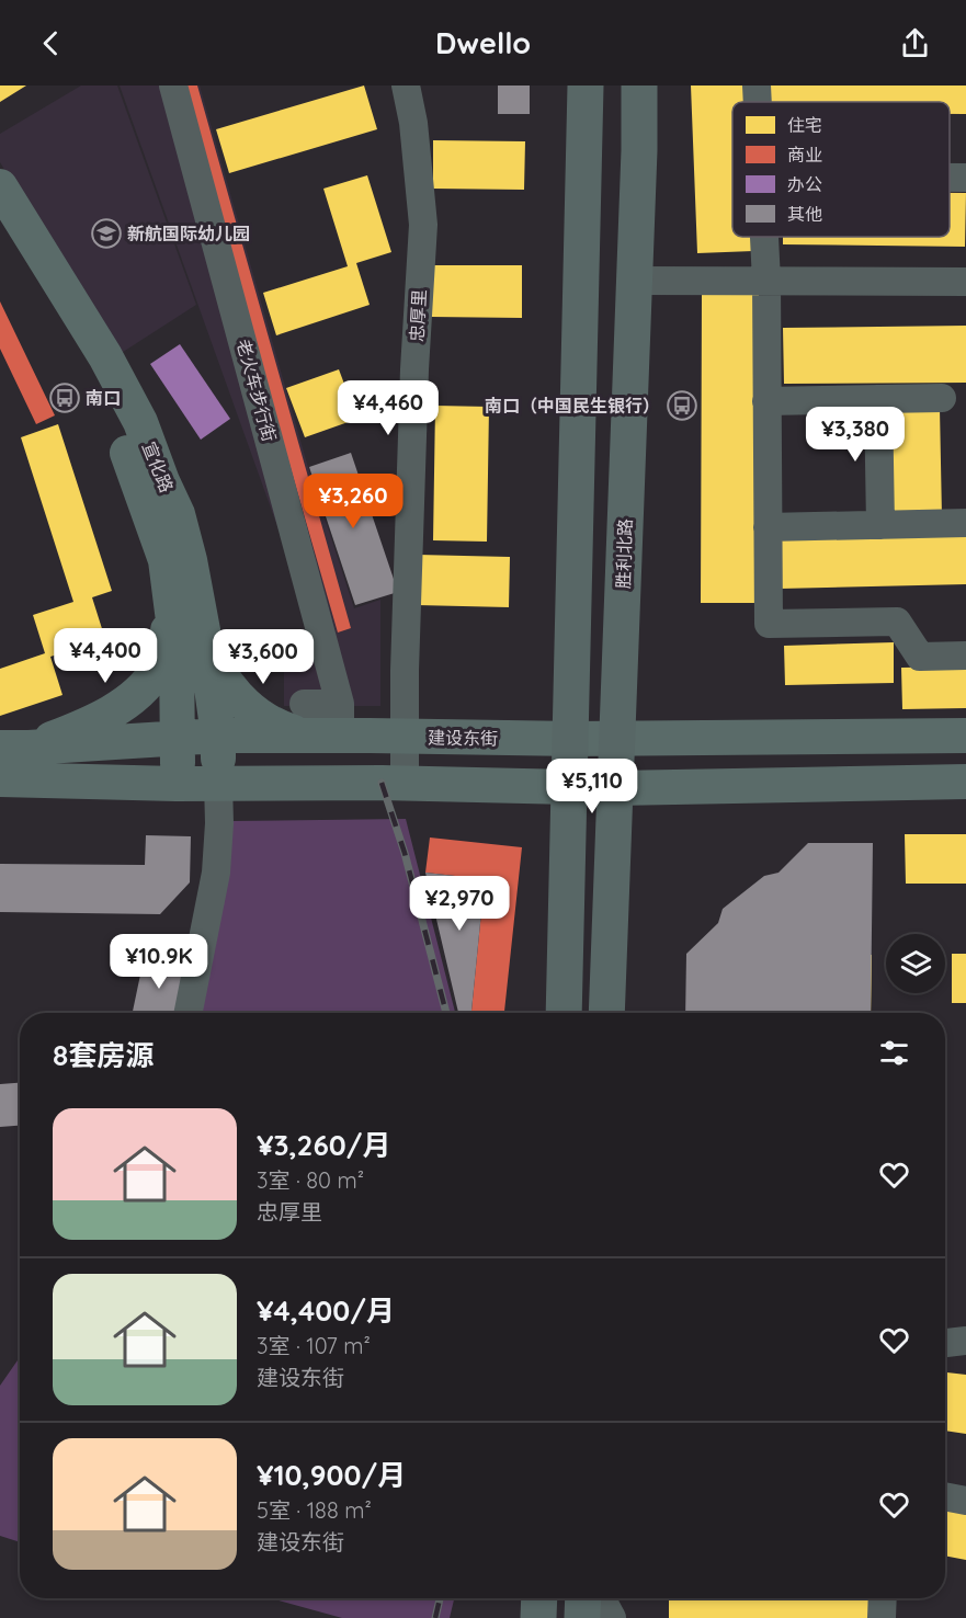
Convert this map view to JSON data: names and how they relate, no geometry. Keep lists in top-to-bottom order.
{
  "streets": {
    "highway": ["胜利北路"],
    "main road": ["宣化路", "建设东街"],
    "street": ["忠厚里", "老火车步行街"]
  },
  "crossings": [
    ["忠厚里", "建设东街"],
    ["老火车步行街", "建设东街"],
    ["宣化路", "建设东街"],
    ["胜利北路", "建设东街"]
  ],
  "places": {
    "school or university": ["新航国际幼儿园"],
    "bus stop": ["南口", "南口（中国民生银行）"]
  },
  "legend": [
    "住宅",
    "商业",
    "办公",
    "其他"
  ],
  "page": {
    "header": "Dwello",
    "price": [
      "¥4,460",
      "¥3,380",
      "¥3,260",
      "¥4,400",
      "¥3,600",
      "¥5,110",
      "¥2,970",
      "¥10.9K"
    ],
    "heading": "8套房源",
    "list": [
      {
        "name": "¥3,260/月",
        "note": "3室 · 80 m² · 忠厚里"
      },
      {
        "name": "¥4,400/月",
        "note": "3室 · 107 m² · 建设东街"
      },
      {
        "name": "¥10,900/月",
        "note": "5室 · 188 m² · 建设东街"
      }
    ]
  }
}
